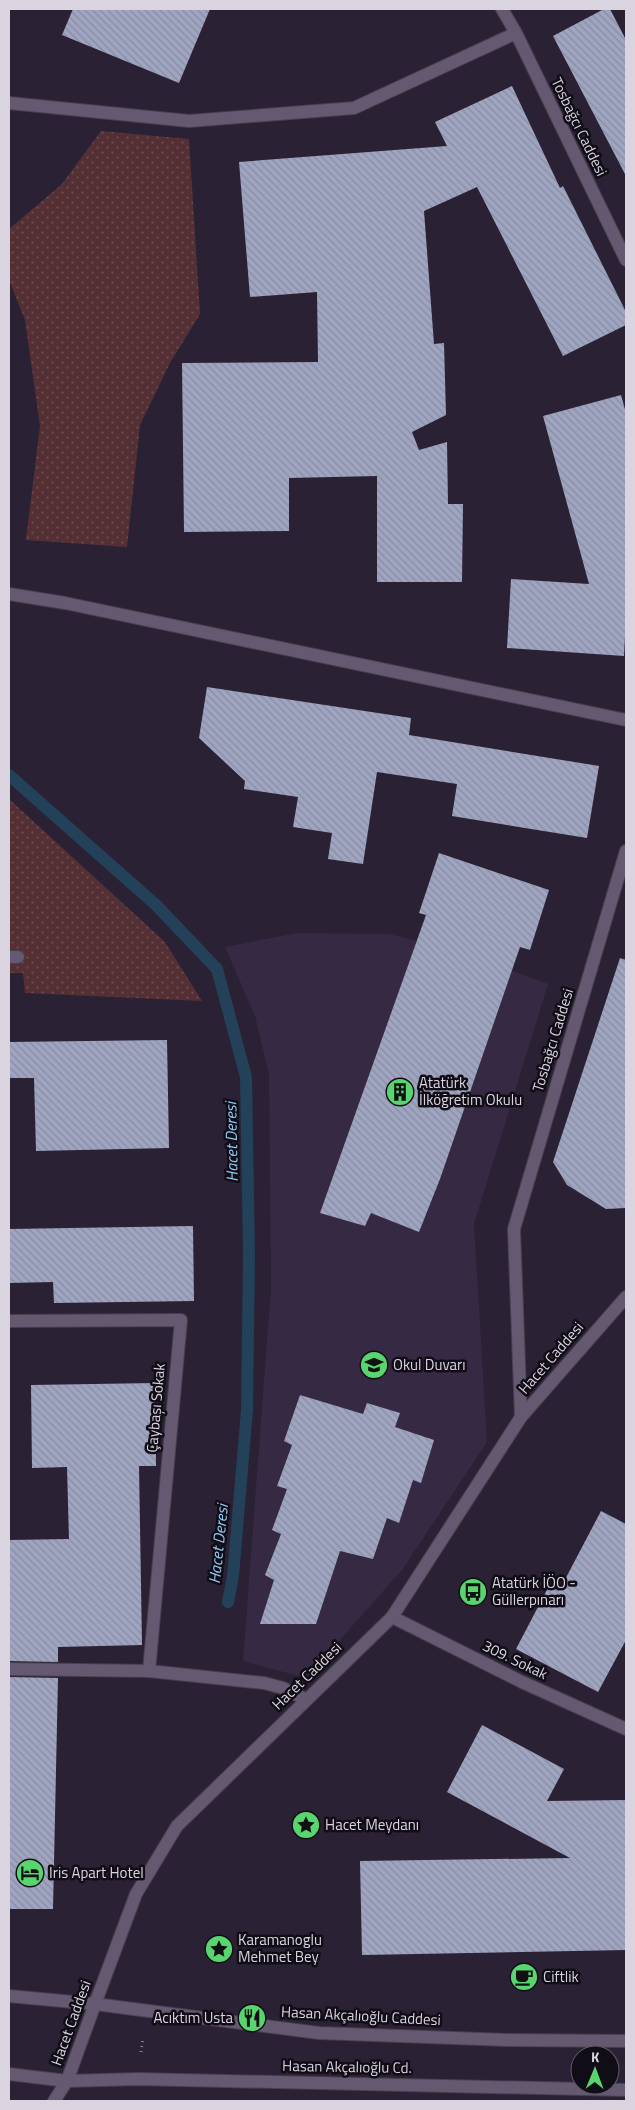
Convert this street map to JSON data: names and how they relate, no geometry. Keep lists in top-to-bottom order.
{
  "streets": {
    "street": [
      "Tosbağcı Caddesi",
      "Hacet Caddesi",
      "Çaybaşı Sokak",
      "309. Sokak",
      "Hasan Akçalıoğlu Caddesi",
      "Hasan Akçalıoğlu Cd."
    ]
  },
  "crossings": [
    ["Tosbağcı Caddesi", "Hacet Caddesi"],
    ["Hacet Caddesi", "309. Sokak"],
    ["Hacet Caddesi", "Hasan Akçalıoğlu Caddesi"],
    ["Hacet Caddesi", "Hasan Akçalıoğlu Cd."]
  ],
  "water": ["Hacet Deresi"],
  "places": {
    "building": ["Atatürk İlköğretim Okulu"],
    "school or university": ["Okul Duvarı"],
    "bus stop": ["Atatürk İÖO - Güllerpınarı"],
    "place": ["Hacet Meydanı", "Karamanoglu Mehmet Bey"],
    "hotel": ["Iris Apart Hotel"],
    "cafe": ["Ciftlik"],
    "restaurant": ["Acıktım Usta"]
  },
  "north": "top"
}
